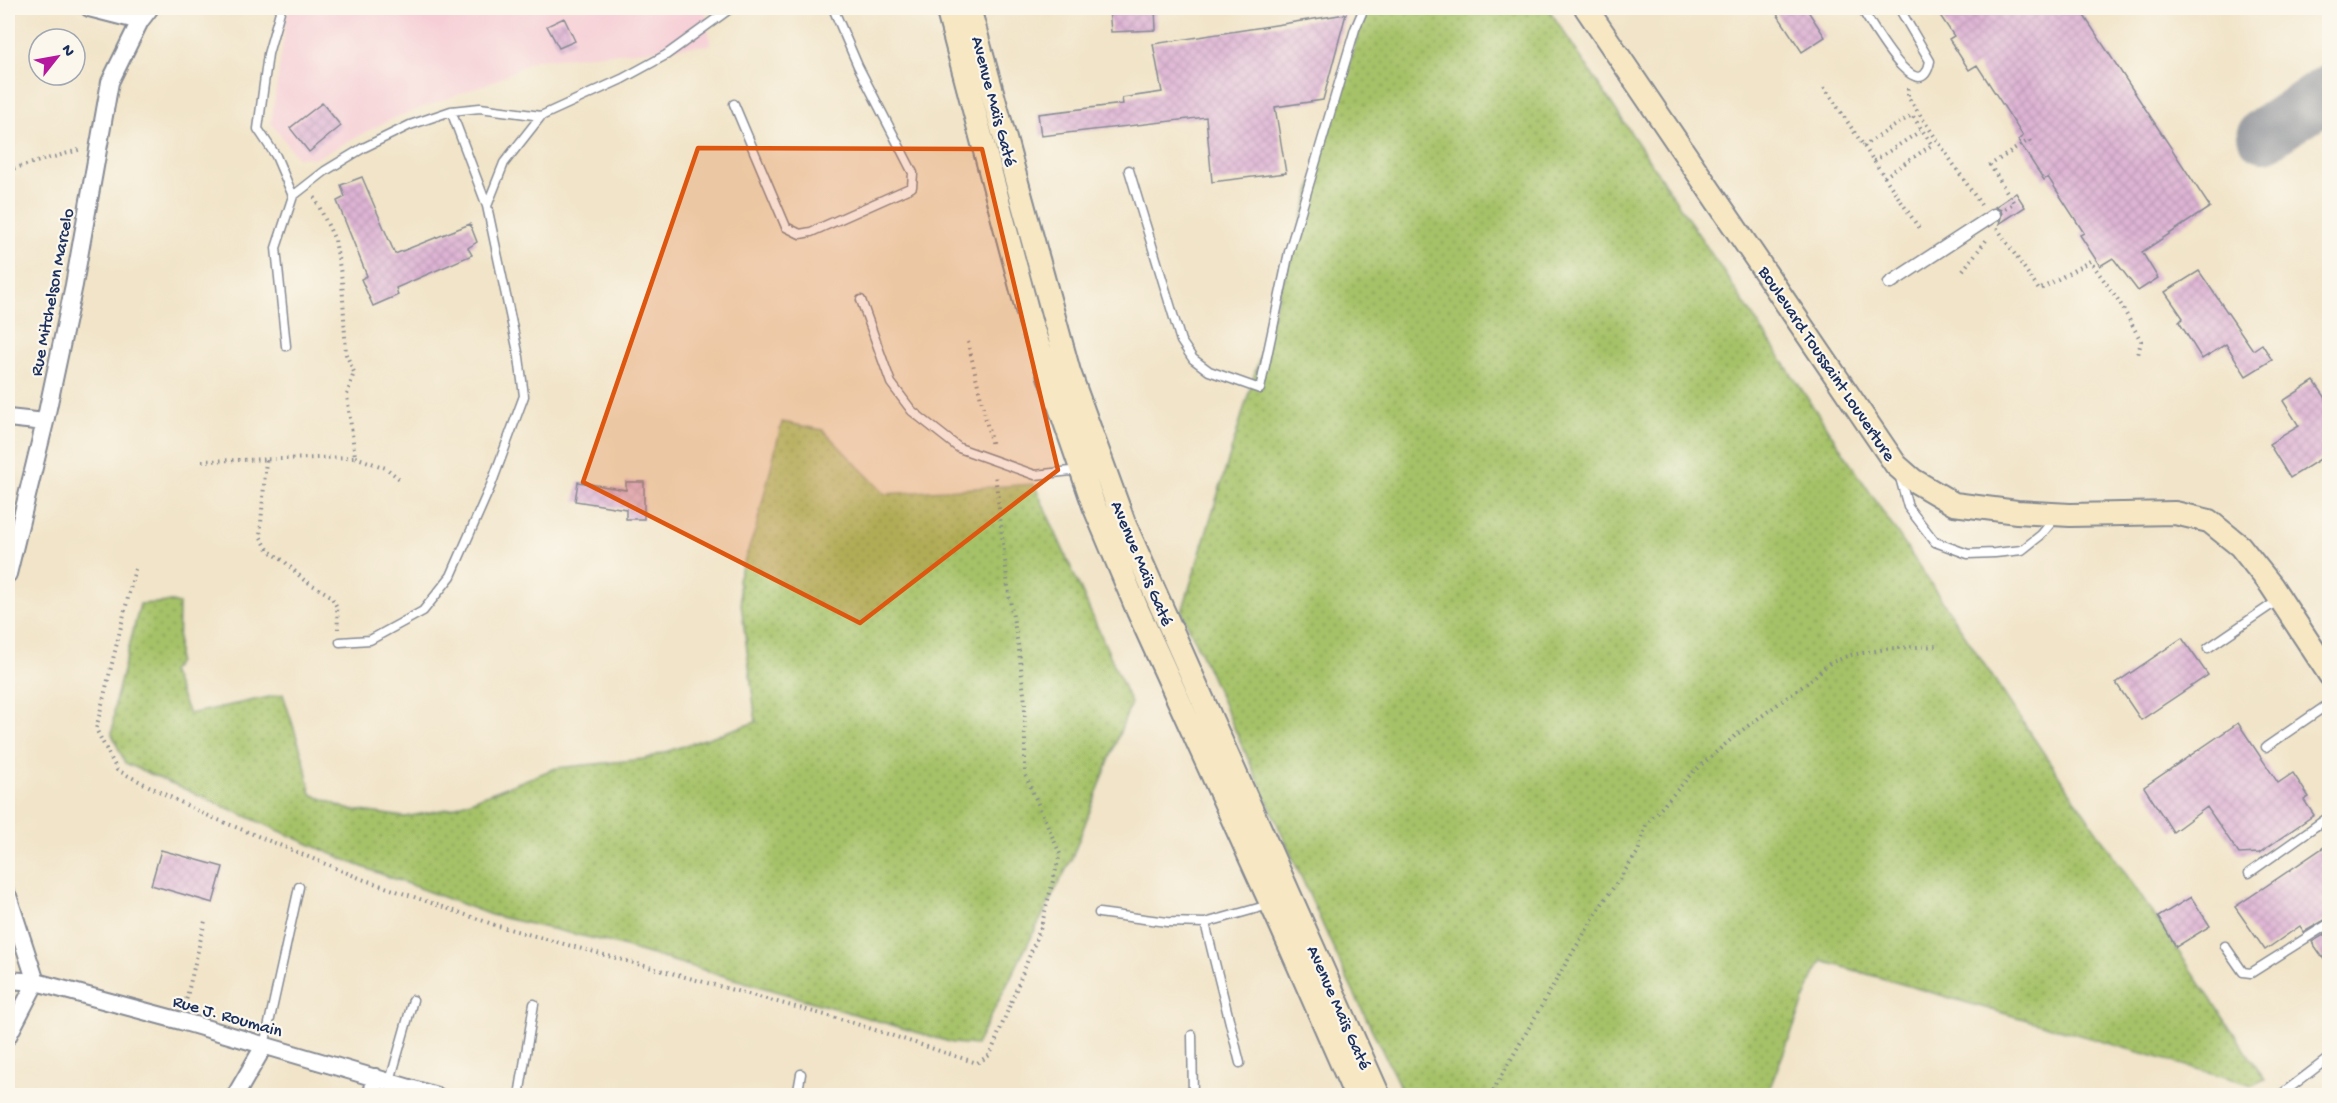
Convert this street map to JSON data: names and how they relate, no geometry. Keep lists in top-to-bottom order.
{
  "streets": {
    "main road": ["Avenue Maïs Gaté", "Boulevard Toussaint Louverture"],
    "street": ["Rue Mitchelson Marcelo", "Rue J. Roumain"]
  },
  "north": "top right"
}
